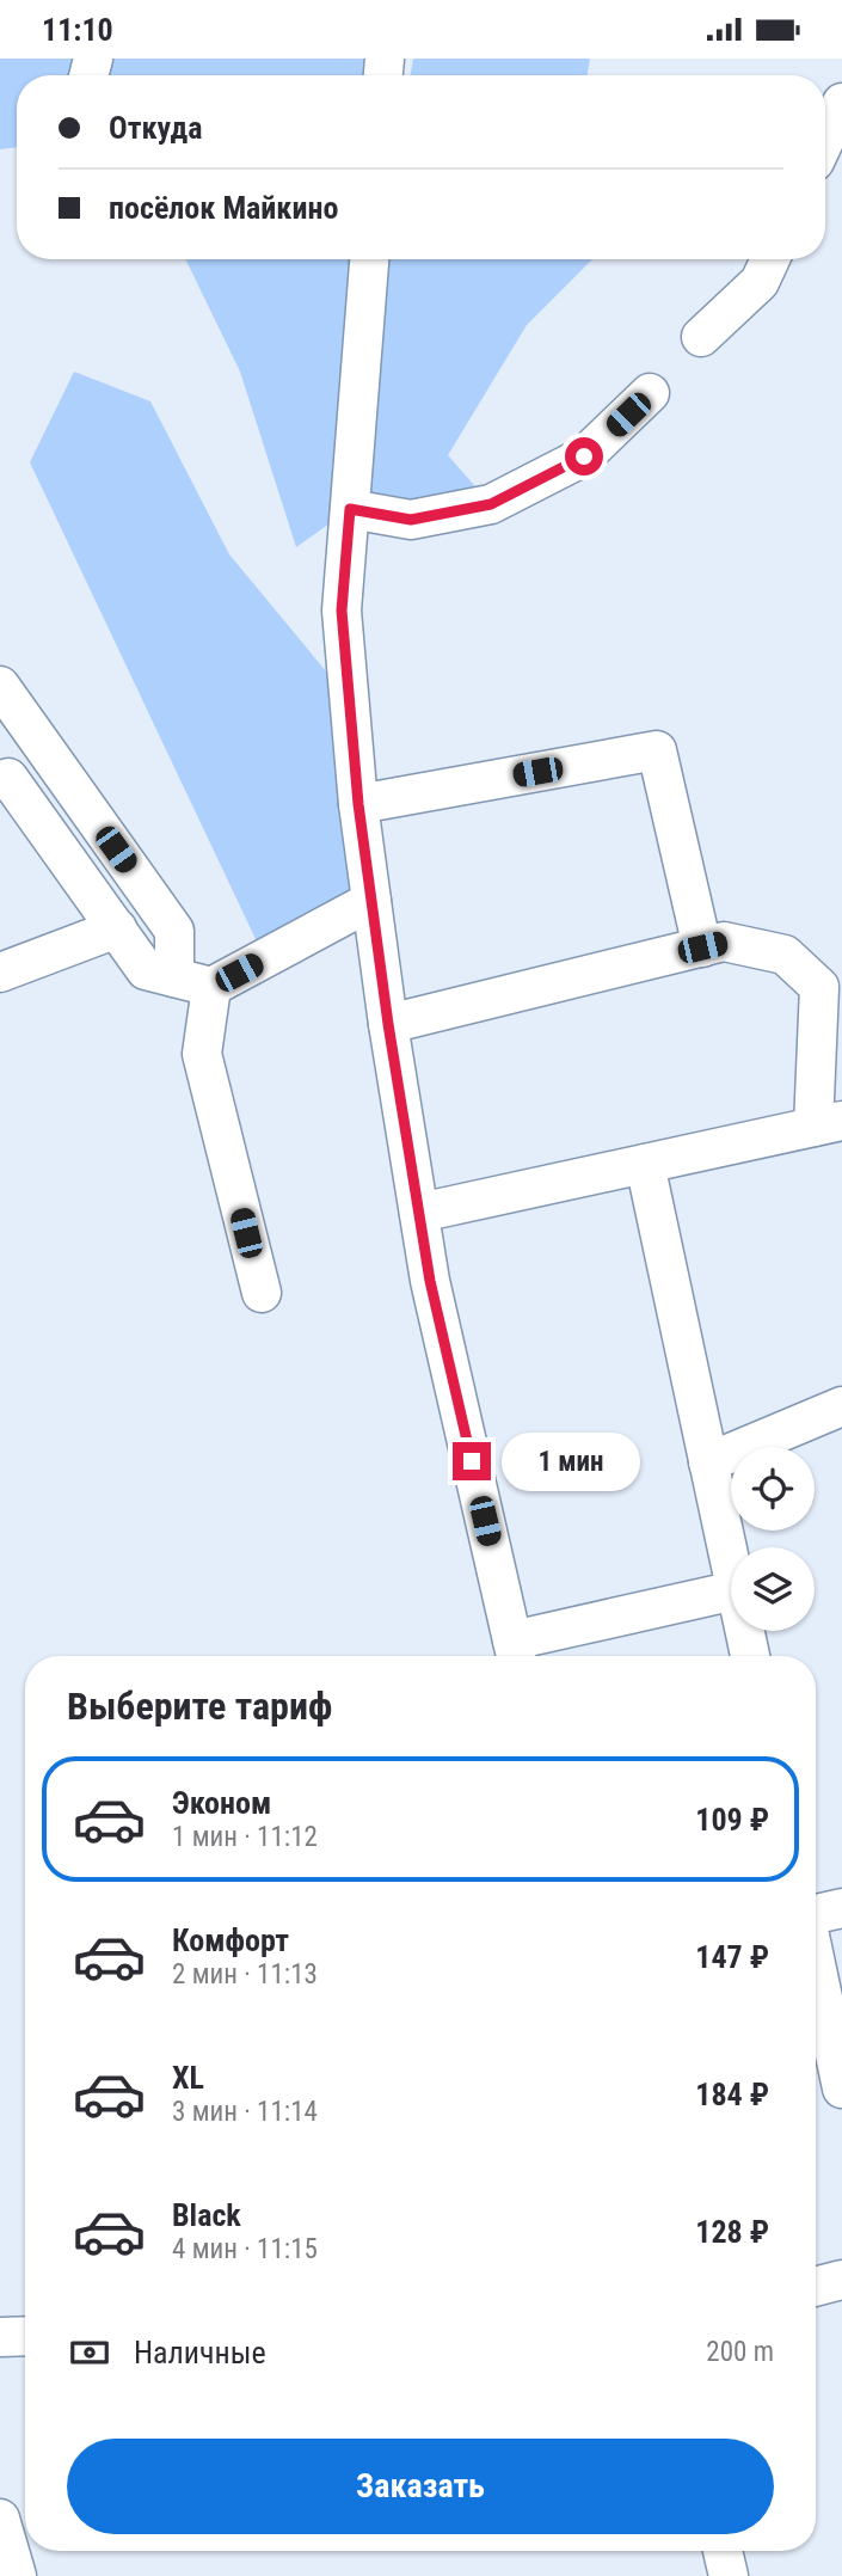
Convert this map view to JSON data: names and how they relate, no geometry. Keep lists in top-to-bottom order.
{
  "page": {
    "status": "11:10",
    "banner": ["Откуда", "посёлок Майкино"],
    "bubble": "1 мин",
    "heading": "Выберите тариф",
    "list": [
      {
        "name": "Эконом",
        "note": "1 мин · 11:12",
        "value": "109 ₽"
      },
      {
        "name": "Комфорт",
        "note": "2 мин · 11:13",
        "value": "147 ₽"
      },
      {
        "name": "XL",
        "note": "3 мин · 11:14",
        "value": "184 ₽"
      },
      {
        "name": "Black",
        "note": "4 мин · 11:15",
        "value": "128 ₽"
      }
    ],
    "pay": ["Наличные", "200 m"],
    "buttons": "Заказать"
  }
}
